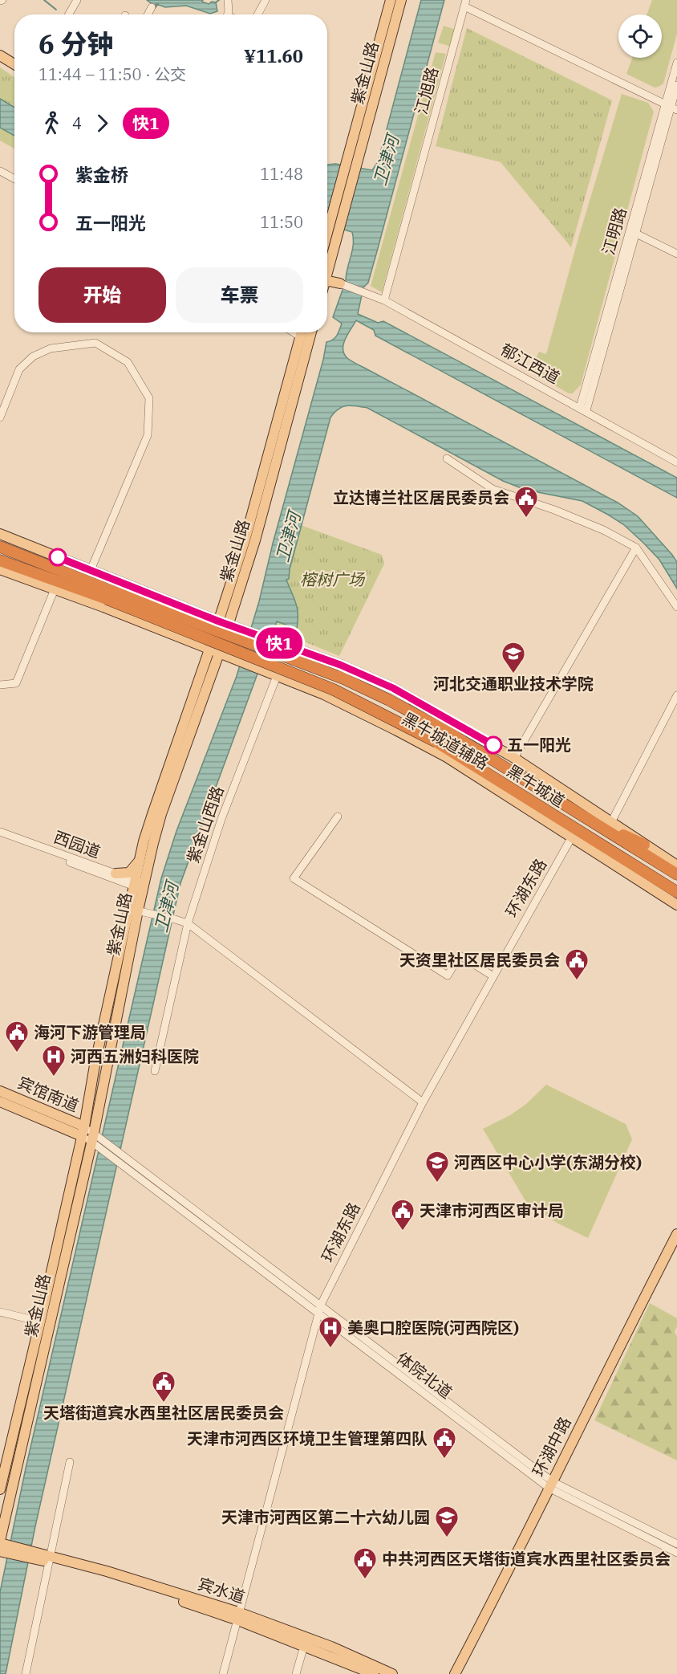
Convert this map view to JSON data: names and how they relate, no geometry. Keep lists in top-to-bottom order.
{
  "streets": {
    "highway": ["黑牛城道"],
    "main road": [
      "紫金山路",
      "黑牛城道辅路",
      "宾馆南道",
      "环湖中路",
      "宾水道"
    ],
    "street": [
      "江旭路",
      "江明路",
      "郁江西道",
      "紫金山西路",
      "西园道",
      "环湖东路",
      "体院北道"
    ]
  },
  "crossings": [
    ["紫金山路", "西园道"],
    ["紫金山路", "宾馆南道"],
    ["紫金山路", "体院北道"],
    ["紫金山路", "宾水道"],
    ["江旭路", "郁江西道"],
    ["江明路", "郁江西道"],
    ["黑牛城道辅路", "紫金山西路"],
    ["黑牛城道辅路", "环湖东路"],
    ["环湖东路", "体院北道"],
    ["环湖东路", "宾水道"],
    ["体院北道", "环湖中路"]
  ],
  "water": ["卫津河"],
  "parks": ["榕树广场"],
  "places": {
    "public building": [
      "立达博兰社区居民委员会",
      "天资里社区居民委员会",
      "海河下游管理局",
      "天津市河西区审计局",
      "天塔街道宾水西里社区居民委员会",
      "天津市河西区环境卫生管理第四队",
      "中共河西区天塔街道宾水西里社区委员会"
    ],
    "school or university": ["河北交通职业技术学院", "河西区中心小学(东湖分校)", "天津市河西区第二十六幼儿园"],
    "other": ["五一阳光"],
    "hospital": ["河西五洲妇科医院", "美奥口腔医院(河西院区)"]
  },
  "lines": ["bus line 快1"],
  "page": {
    "on_map": "快1",
    "heading": ["6 分钟", "11:44 – 11:50 · 公交", "¥11.60"],
    "legs": ["4", "快1"],
    "list": [
      {
        "name": "紫金桥",
        "value": "11:48"
      },
      {
        "name": "五一阳光",
        "value": "11:50"
      }
    ],
    "buttons": ["开始", "车票"]
  }
}
